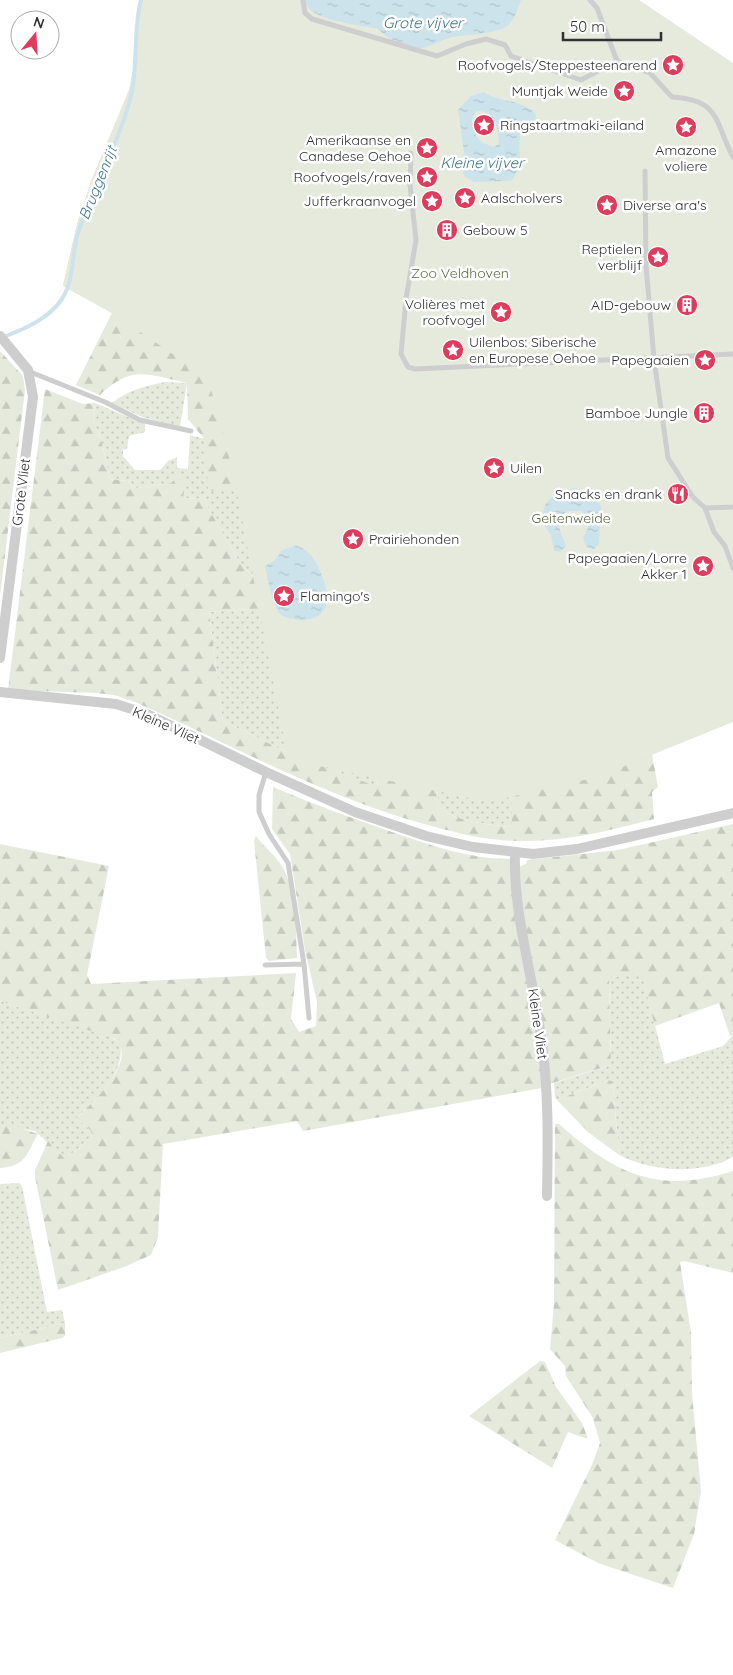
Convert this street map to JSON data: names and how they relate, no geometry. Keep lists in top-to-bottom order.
{
  "streets": {
    "street": ["Grote Vliet", "Kleine Vliet"]
  },
  "water": ["Grote vijver", "Kleine vijver", "Bruggenrijt"],
  "parks": ["Zoo Veldhoven", "Geitenweide"],
  "places": {
    "place": [
      "Roofvogels/Steppesteenarend",
      "Muntjak Weide",
      "Ringstaartmaki-eiland",
      "Amazone voliere",
      "Amerikaanse en Canadese Oehoe",
      "Roofvogels/raven",
      "Aalscholvers",
      "Jufferkraanvogel",
      "Diverse ara's",
      "Reptielen verblijf",
      "Volières met roofvogel",
      "Uilenbos: Siberische en Europese Oehoe",
      "Papegaaien",
      "Uilen",
      "Prairiehonden",
      "Papegaaien/Lorre Akker 1",
      "Flamingo's"
    ],
    "building": ["Gebouw 5", "AID-gebouw", "Bamboe Jungle"],
    "restaurant": ["Snacks en drank"]
  },
  "scale_bar": "50 m",
  "north": "top"
}
